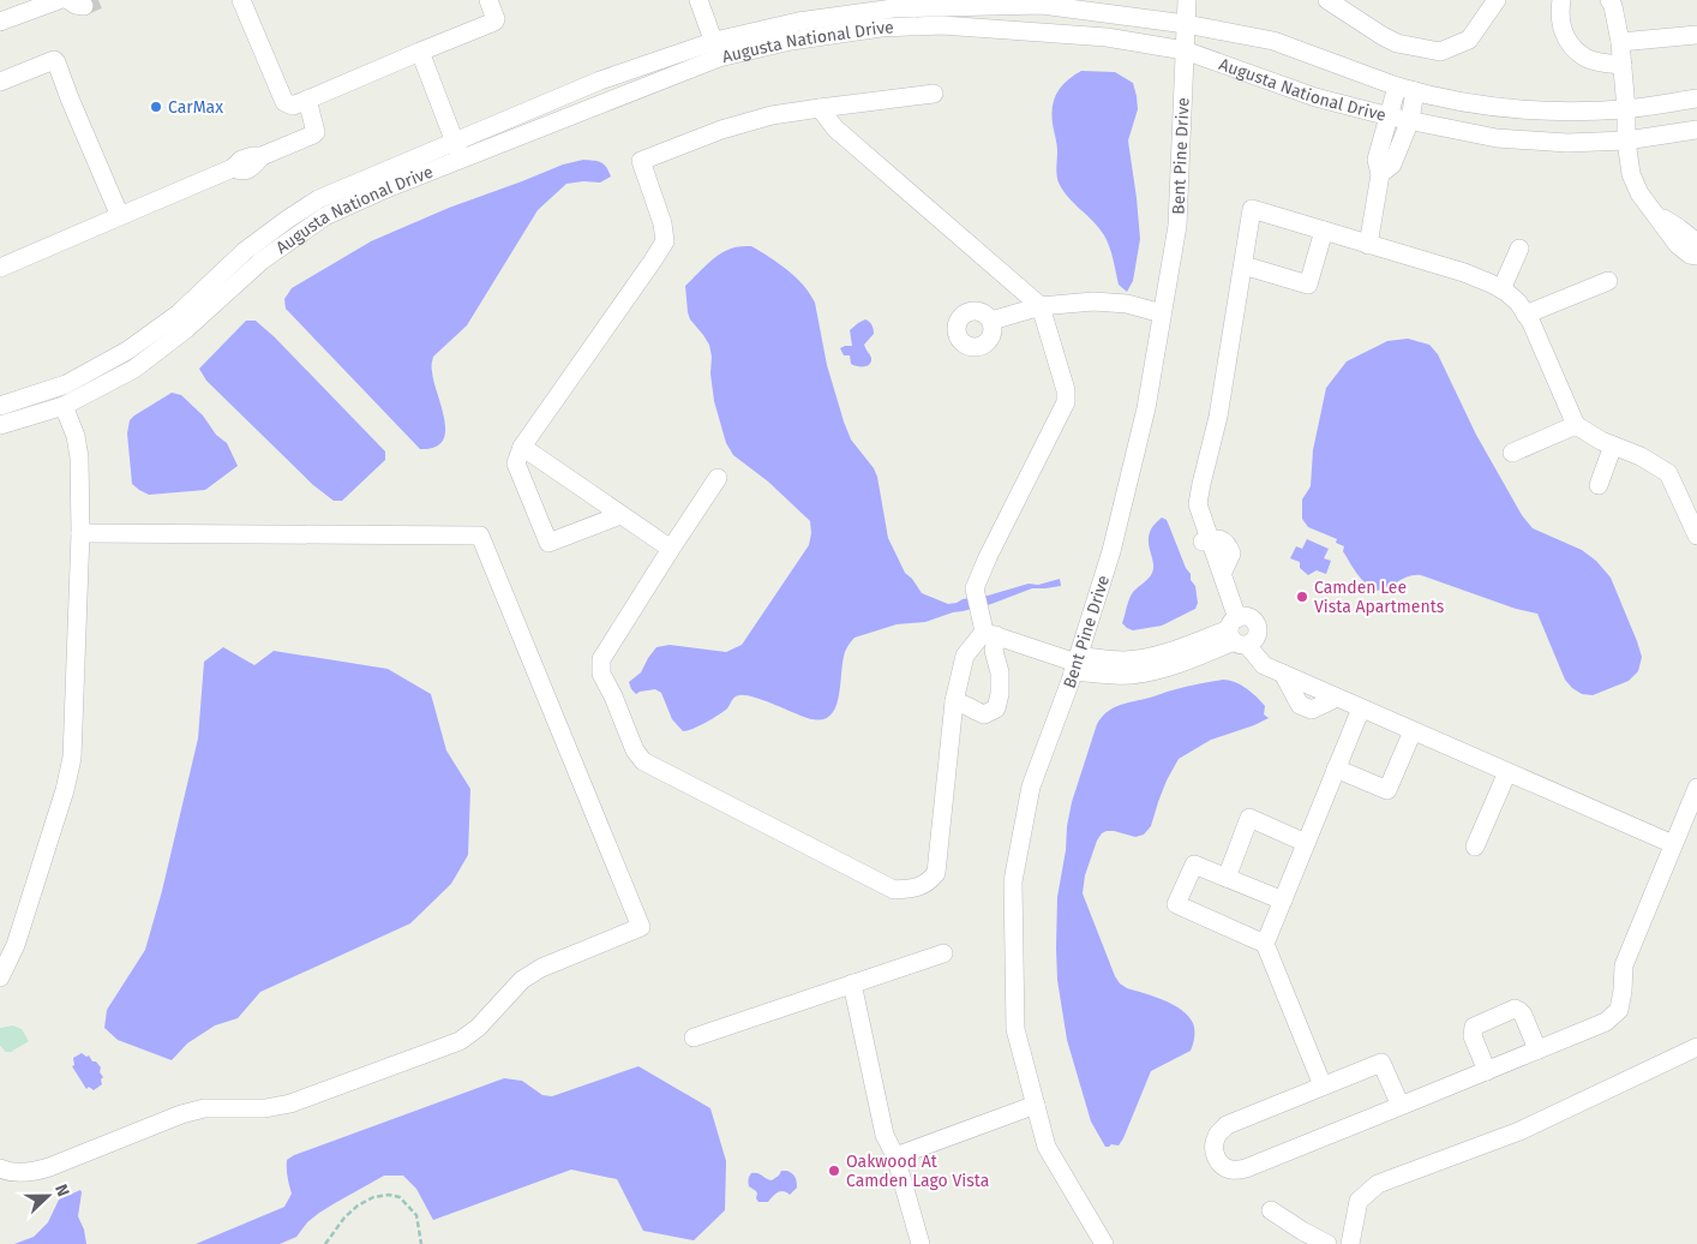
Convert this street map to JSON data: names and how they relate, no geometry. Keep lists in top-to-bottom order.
{
  "streets": {
    "street": ["Augusta National Drive", "Bent Pine Drive"]
  },
  "crossings": [
    ["Augusta National Drive", "Bent Pine Drive"]
  ],
  "places": ["CarMax", "Camden Lee Vista Apartments", "Oakwood At Camden Lago Vista"],
  "north": "right"
}
